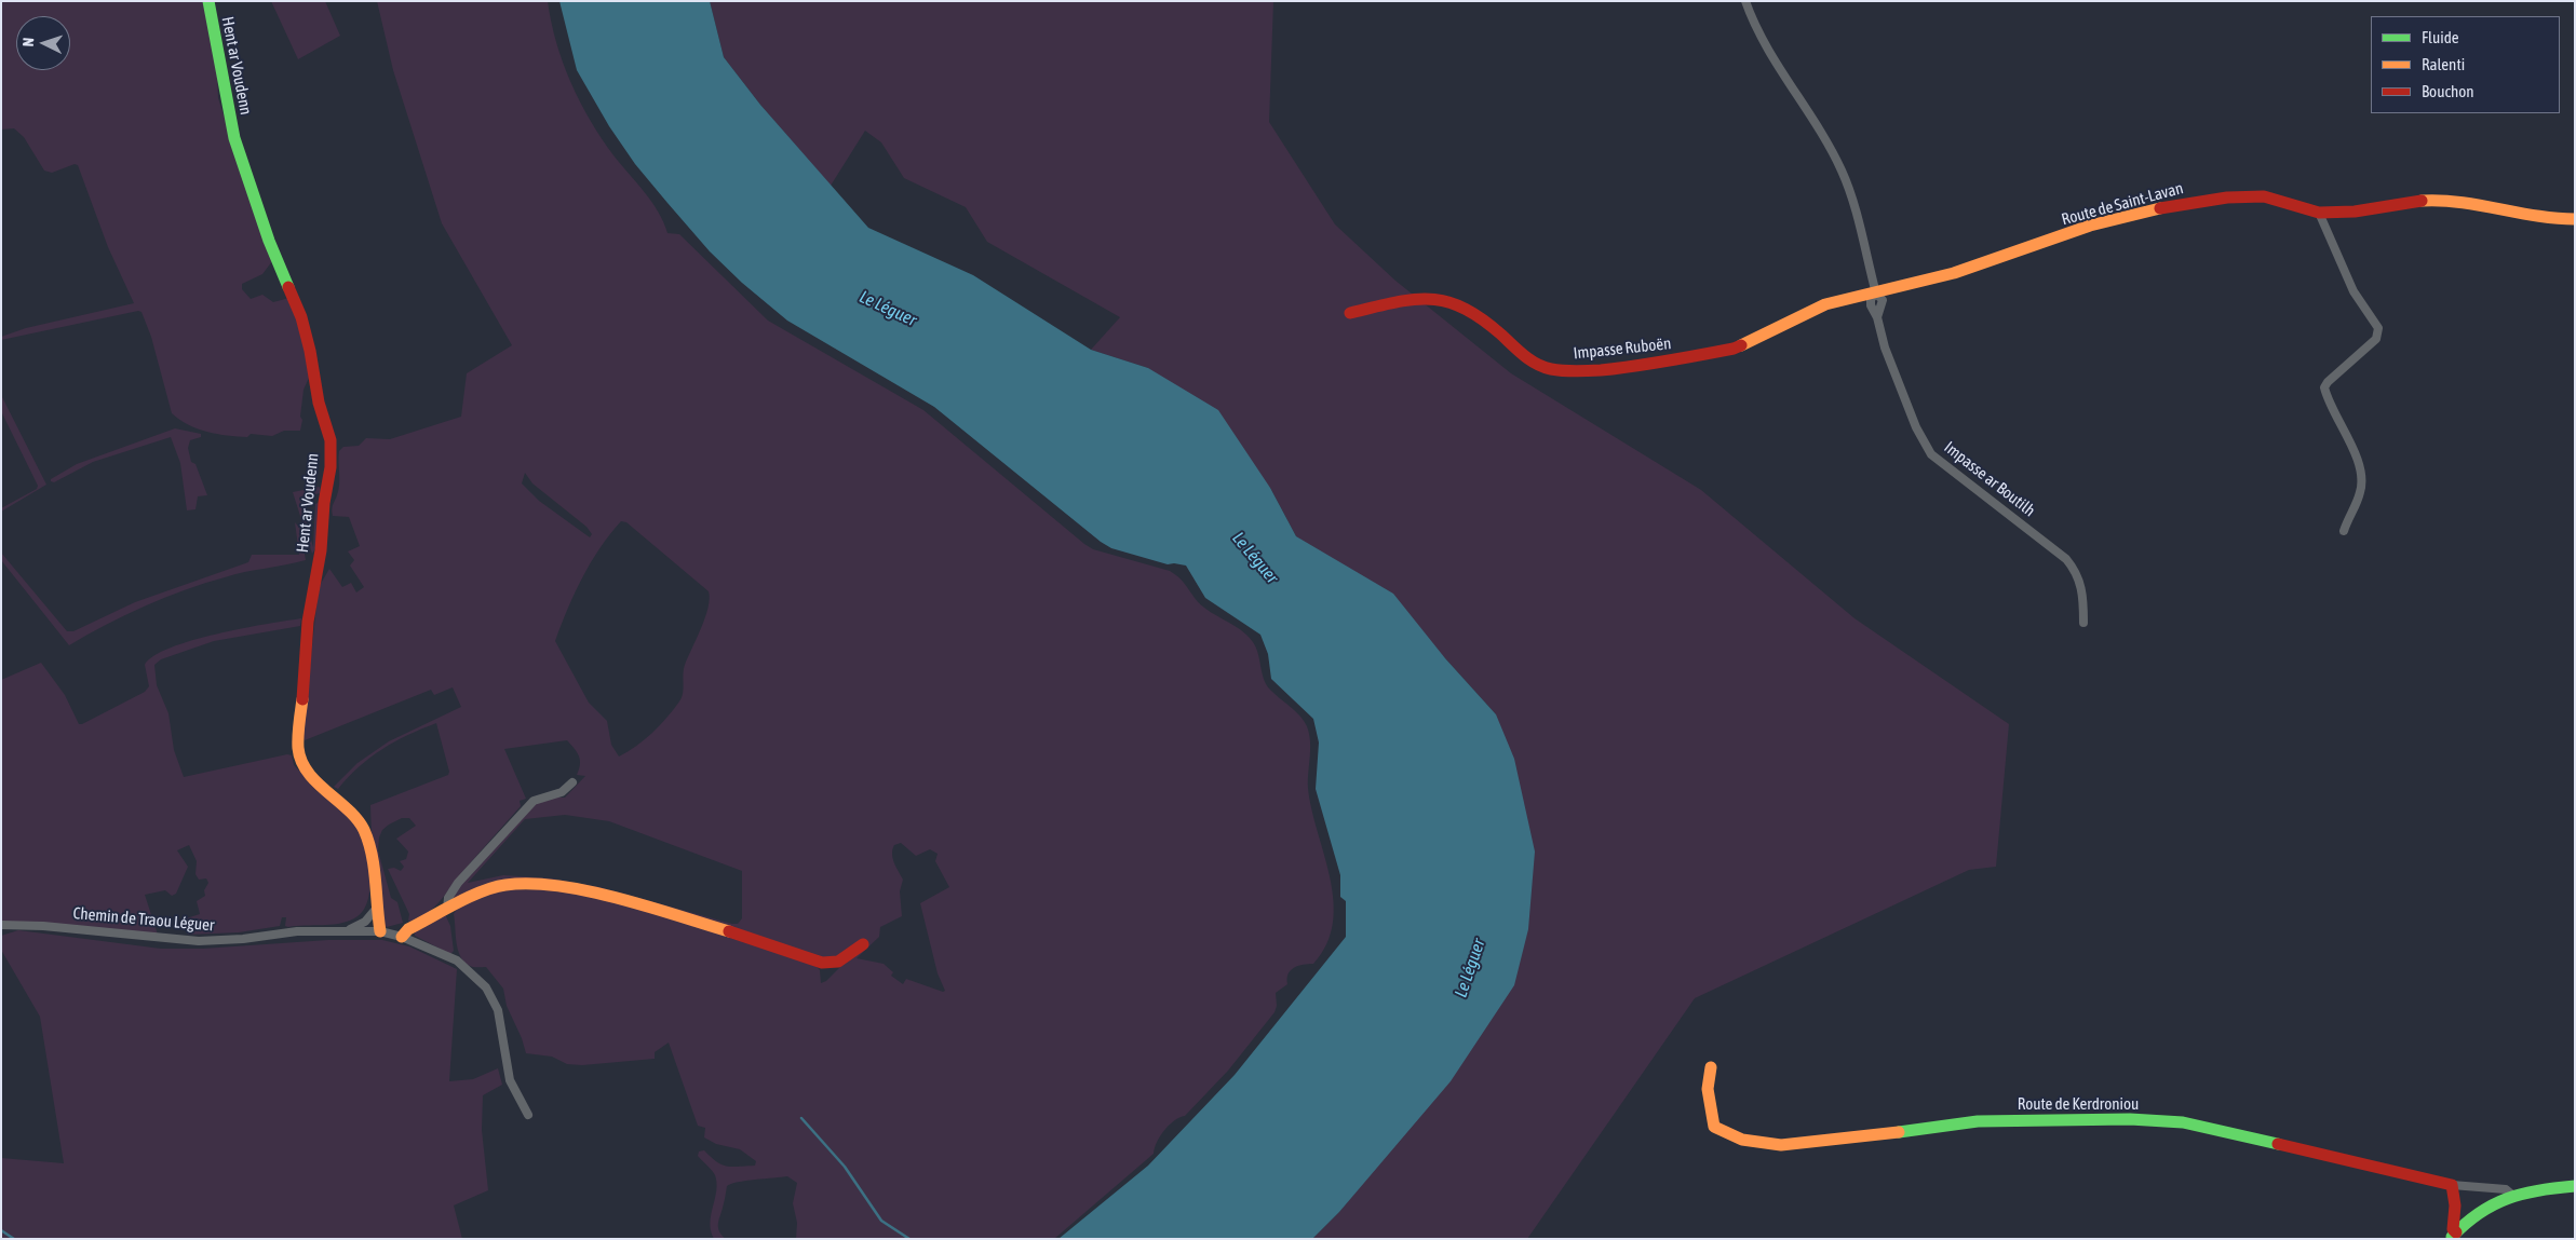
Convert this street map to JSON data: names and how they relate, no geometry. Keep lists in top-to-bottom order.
{
  "streets": {
    "street": [
      "Hent ar Voudenn",
      "Route de Saint-Lavan",
      "Impasse Ruboën",
      "Impasse ar Boutilh",
      "Chemin de Traou Léguer",
      "Route de Kerdroniou"
    ]
  },
  "crossings": [
    ["Hent ar Voudenn", "Chemin de Traou Léguer"],
    ["Route de Saint-Lavan", "Impasse Ruboën"],
    ["Route de Saint-Lavan", "Impasse ar Boutilh"],
    ["Impasse Ruboën", "Impasse ar Boutilh"]
  ],
  "water": ["Le Léguer"],
  "legend": ["Fluide", "Ralenti", "Bouchon"],
  "north": "left"
}
